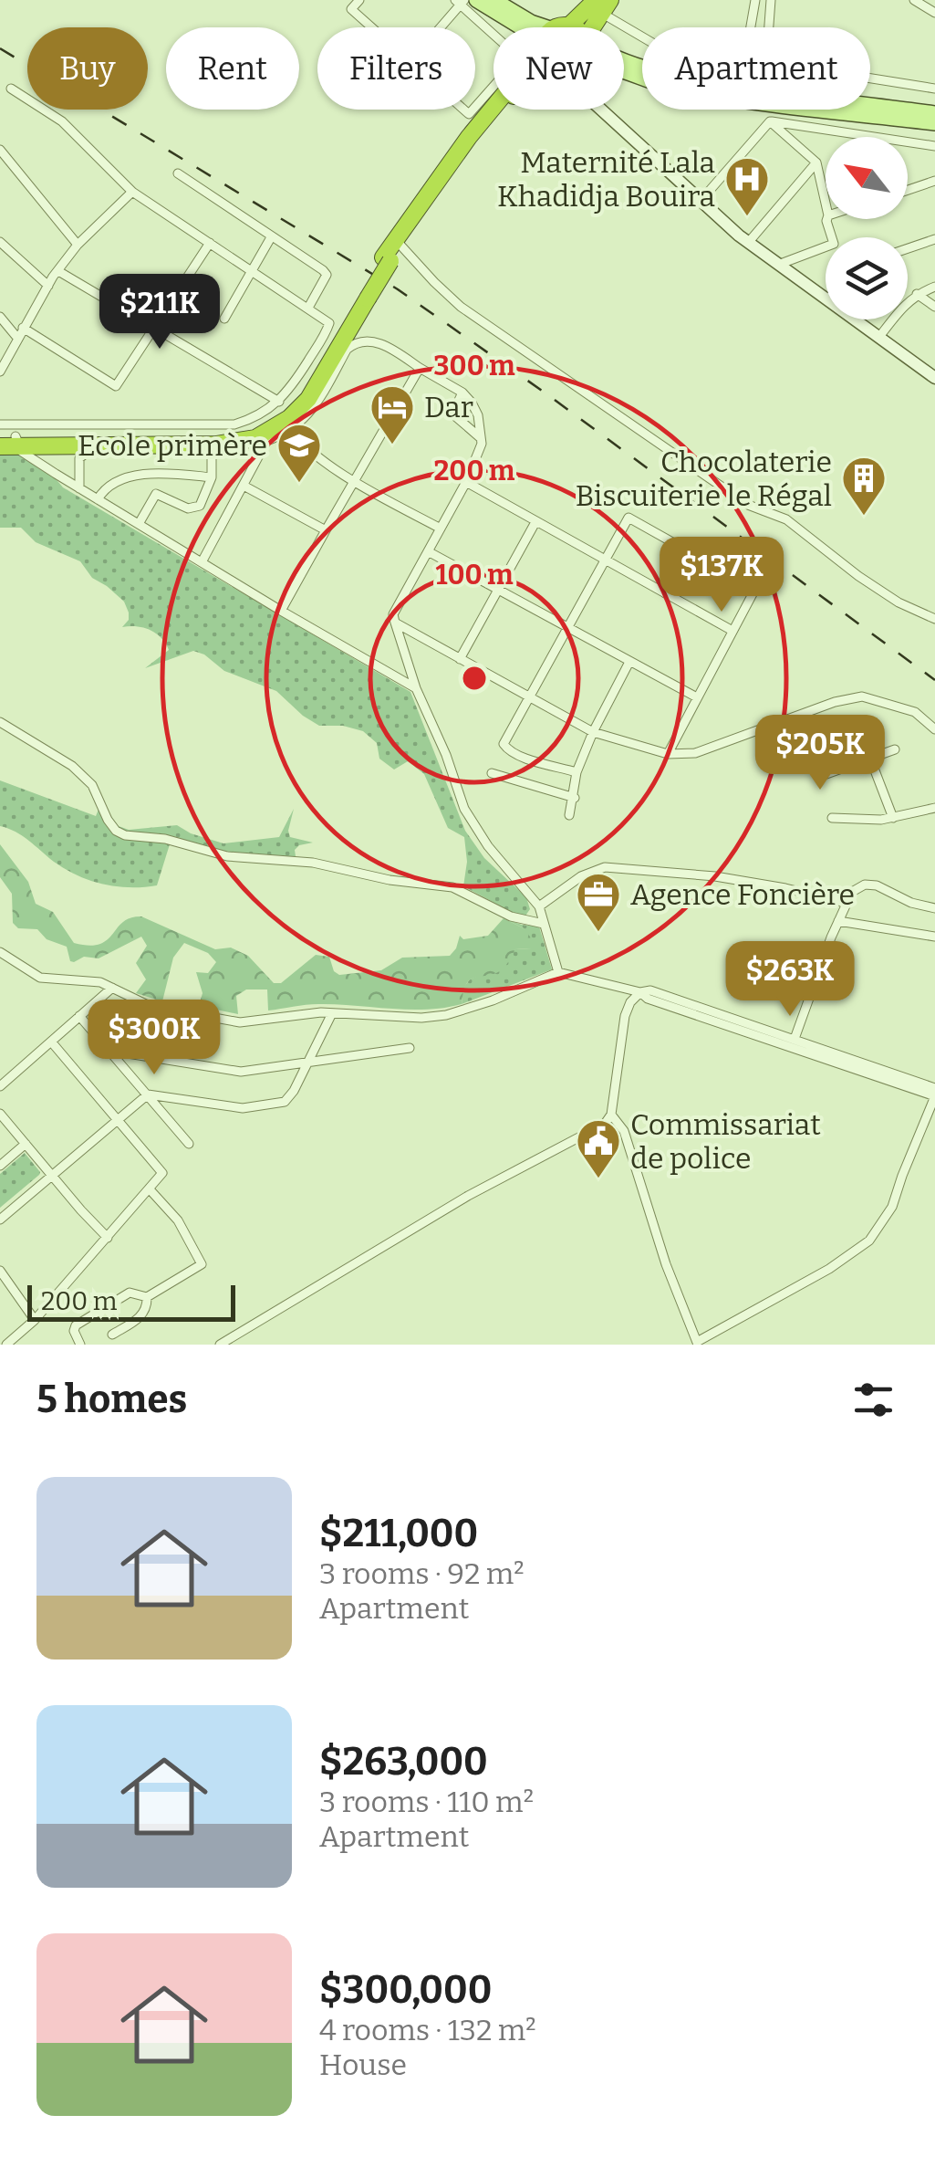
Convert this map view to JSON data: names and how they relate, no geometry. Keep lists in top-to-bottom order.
{
  "places": {
    "hospital": ["Maternité Lala Khadidja Bouira"],
    "hotel": ["Dar"],
    "school or university": ["Ecole primère"],
    "building": ["Chocolaterie Biscuiterie le Régal"],
    "office": ["Agence Foncière"],
    "public building": ["Commissariat de police"]
  },
  "scale_bar": "200 m",
  "north": "top left",
  "page": {
    "chip": [
      "Buy",
      "Rent",
      "Filters",
      "New",
      "Apartment"
    ],
    "price": [
      "$211K",
      "$137K",
      "$205K",
      "$263K",
      "$300K"
    ],
    "scale": "200 m",
    "heading": "5 homes",
    "list": [
      {
        "name": "$211,000",
        "note": "3 rooms · 92 m² · Apartment"
      },
      {
        "name": "$263,000",
        "note": "3 rooms · 110 m² · Apartment"
      },
      {
        "name": "$300,000",
        "note": "4 rooms · 132 m² · House"
      }
    ]
  },
  "rings": ["300 m", "200 m", "100 m"]
}
